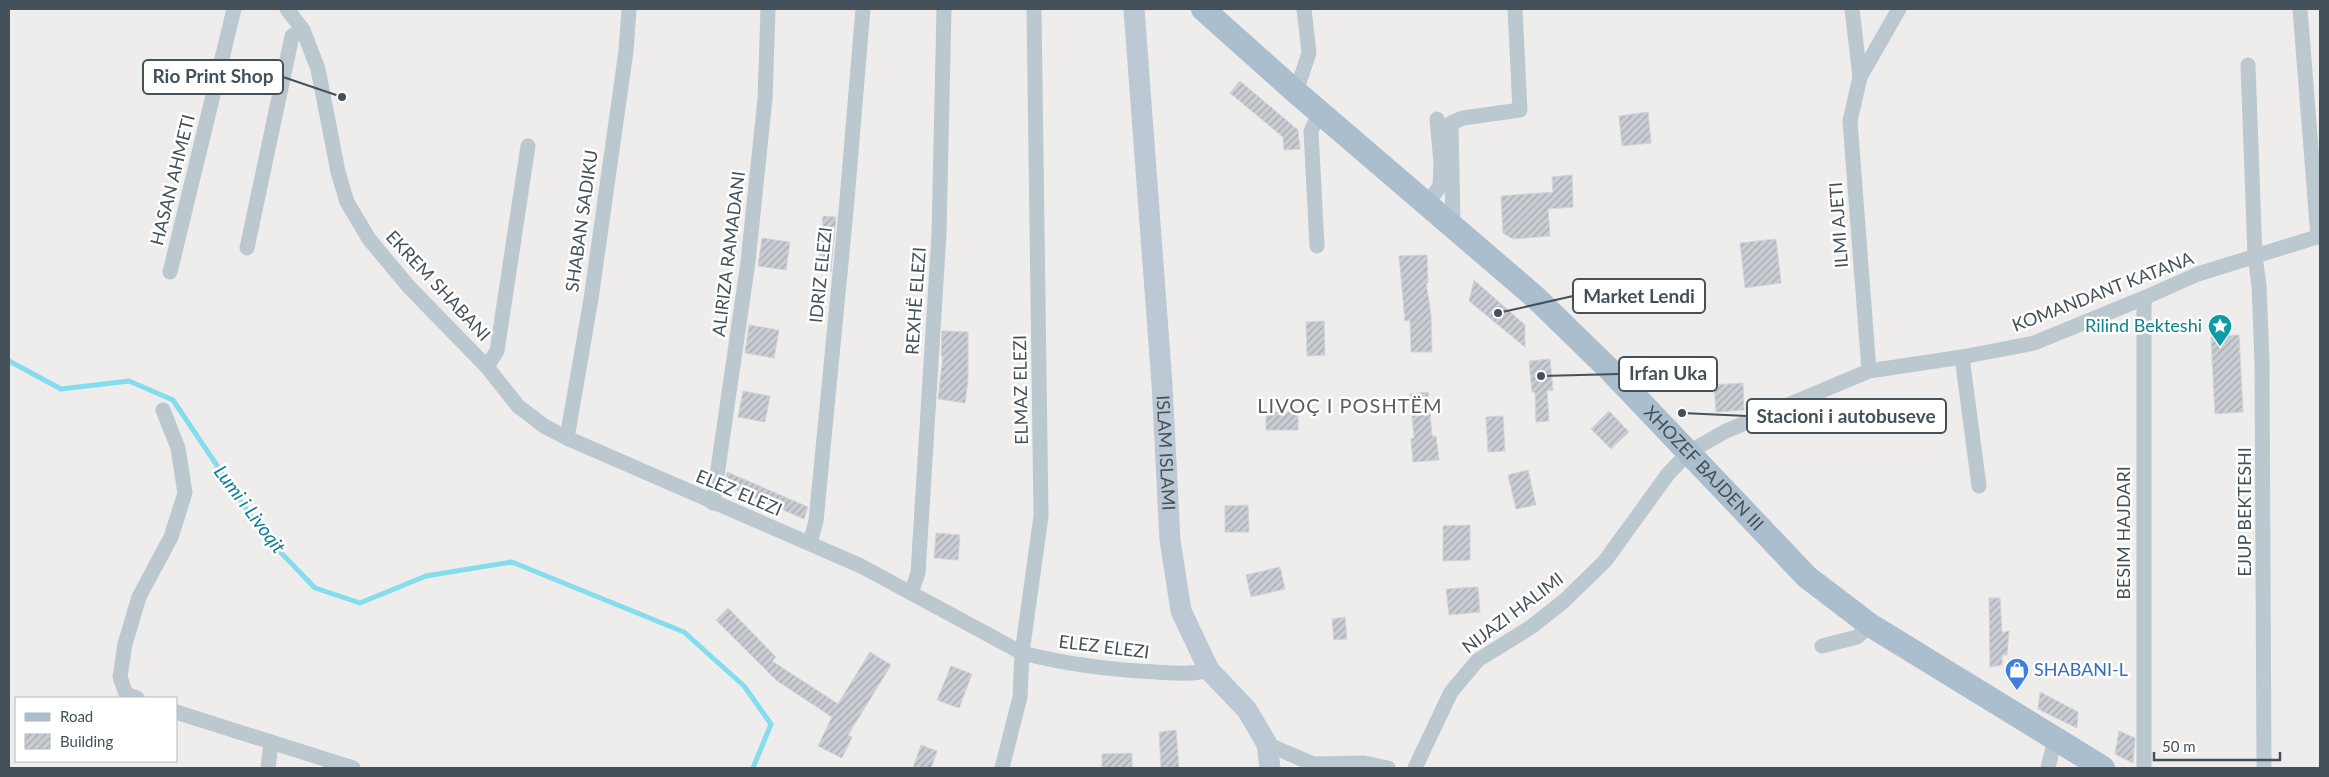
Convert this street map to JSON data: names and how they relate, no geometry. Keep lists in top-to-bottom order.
{
  "streets": {
    "main road": ["XHOZEF BAJDEN III"],
    "street": [
      "HASAN AHMETI",
      "SHABAN SADIKU",
      "ILMI AJETI",
      "ALIRIZA RAMADANI",
      "IDRIZ ELEZI",
      "EKREM SHABANI",
      "KOMANDANT KATANA",
      "REXHË ELEZI",
      "ELMAZ ELEZI",
      "ISLAM ISLAMI",
      "ELEZ ELEZI",
      "EJUP BEKTESHI",
      "BESIM HAJDARI",
      "NIJAZI HALIMI"
    ]
  },
  "crossings": [
    ["SHABAN SADIKU", "ELEZ ELEZI"],
    ["ILMI AJETI", "KOMANDANT KATANA"],
    ["ALIRIZA RAMADANI", "ELEZ ELEZI"],
    ["IDRIZ ELEZI", "ELEZ ELEZI"],
    ["EKREM SHABANI", "ELEZ ELEZI"],
    ["KOMANDANT KATANA", "XHOZEF BAJDEN III"],
    ["KOMANDANT KATANA", "EJUP BEKTESHI"],
    ["KOMANDANT KATANA", "BESIM HAJDARI"],
    ["KOMANDANT KATANA", "NIJAZI HALIMI"],
    ["REXHË ELEZI", "ELEZ ELEZI"],
    ["ELMAZ ELEZI", "ELEZ ELEZI"],
    ["ISLAM ISLAMI", "ELEZ ELEZI"],
    ["XHOZEF BAJDEN III", "NIJAZI HALIMI"]
  ],
  "districts": ["LIVOÇ I POSHTËM"],
  "water": ["Lumi i Livoqit"],
  "places": {
    "other": [
      "Rio Print Shop",
      "Market Lendi",
      "Irfan Uka",
      "Stacioni i autobuseve"
    ],
    "place": ["Rilind Bekteshi"],
    "shop": ["SHABANI-L"]
  },
  "legend": ["Road", "Building"],
  "scale_bar": "50 m"
}
